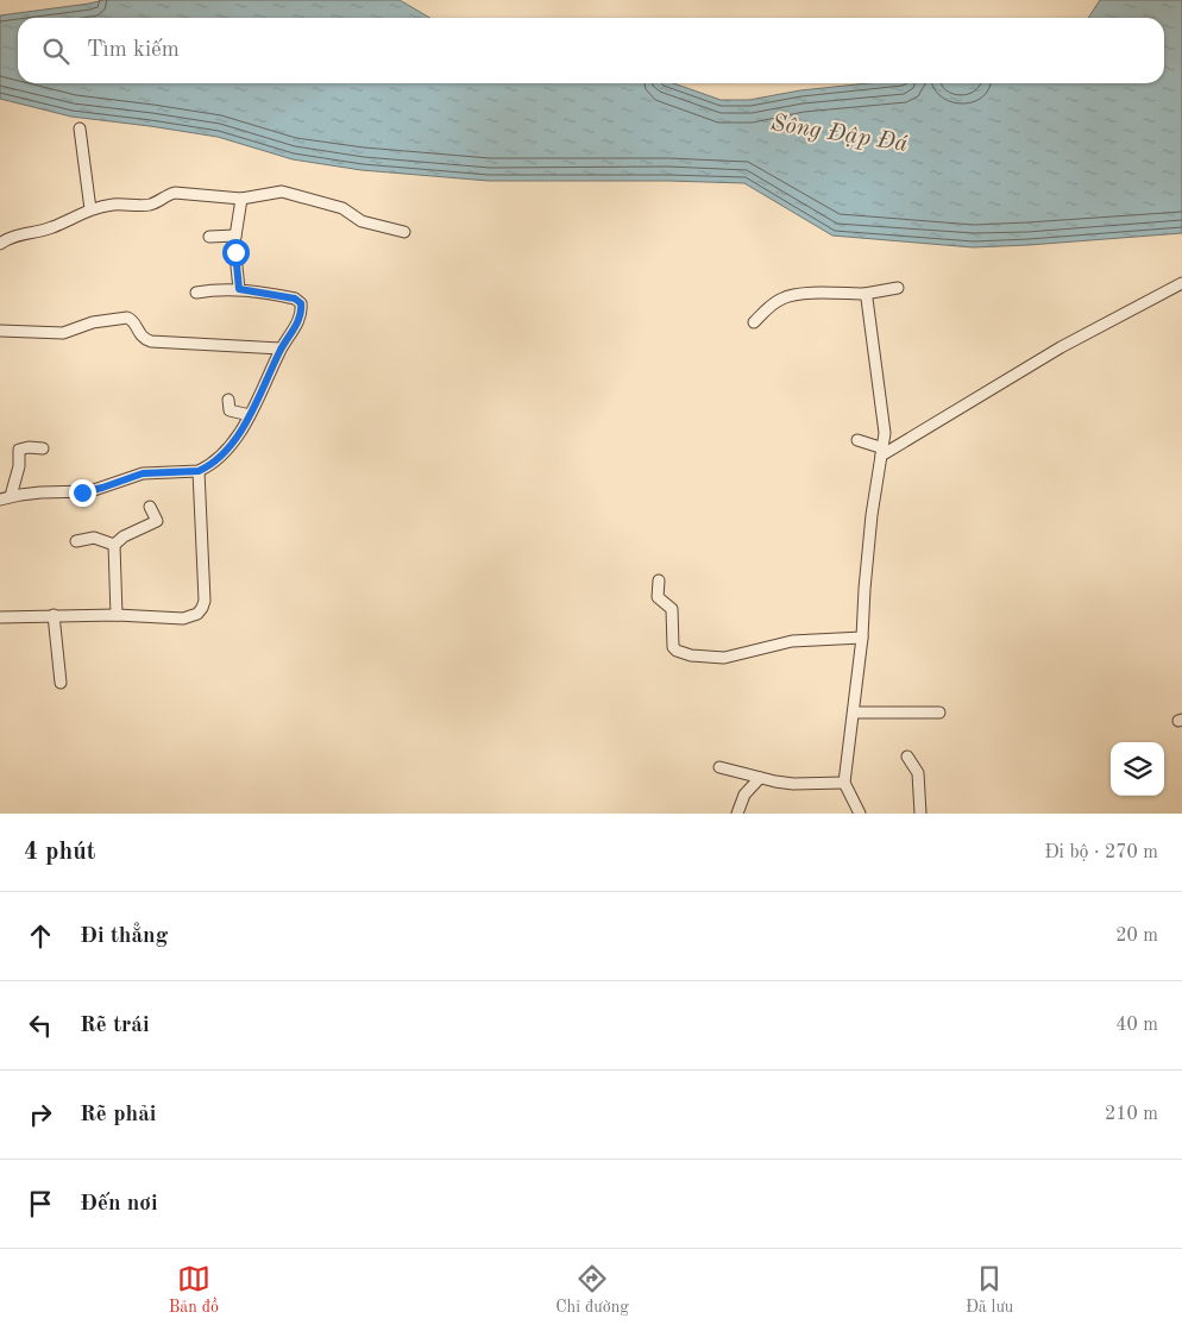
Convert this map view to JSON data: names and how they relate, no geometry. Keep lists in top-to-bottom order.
{
  "water": ["Sông Đập Đá"],
  "page": {
    "search": "Tìm kiếm",
    "heading": ["4 phút", "Đi bộ · 270 m"],
    "list": [
      ["Đi thẳng", "20 m"],
      ["Rẽ trái", "40 m"],
      ["Rẽ phải", "210 m"],
      "Đến nơi"
    ],
    "nav": ["Bản đồ", "Chỉ đường", "Đã lưu"]
  }
}
